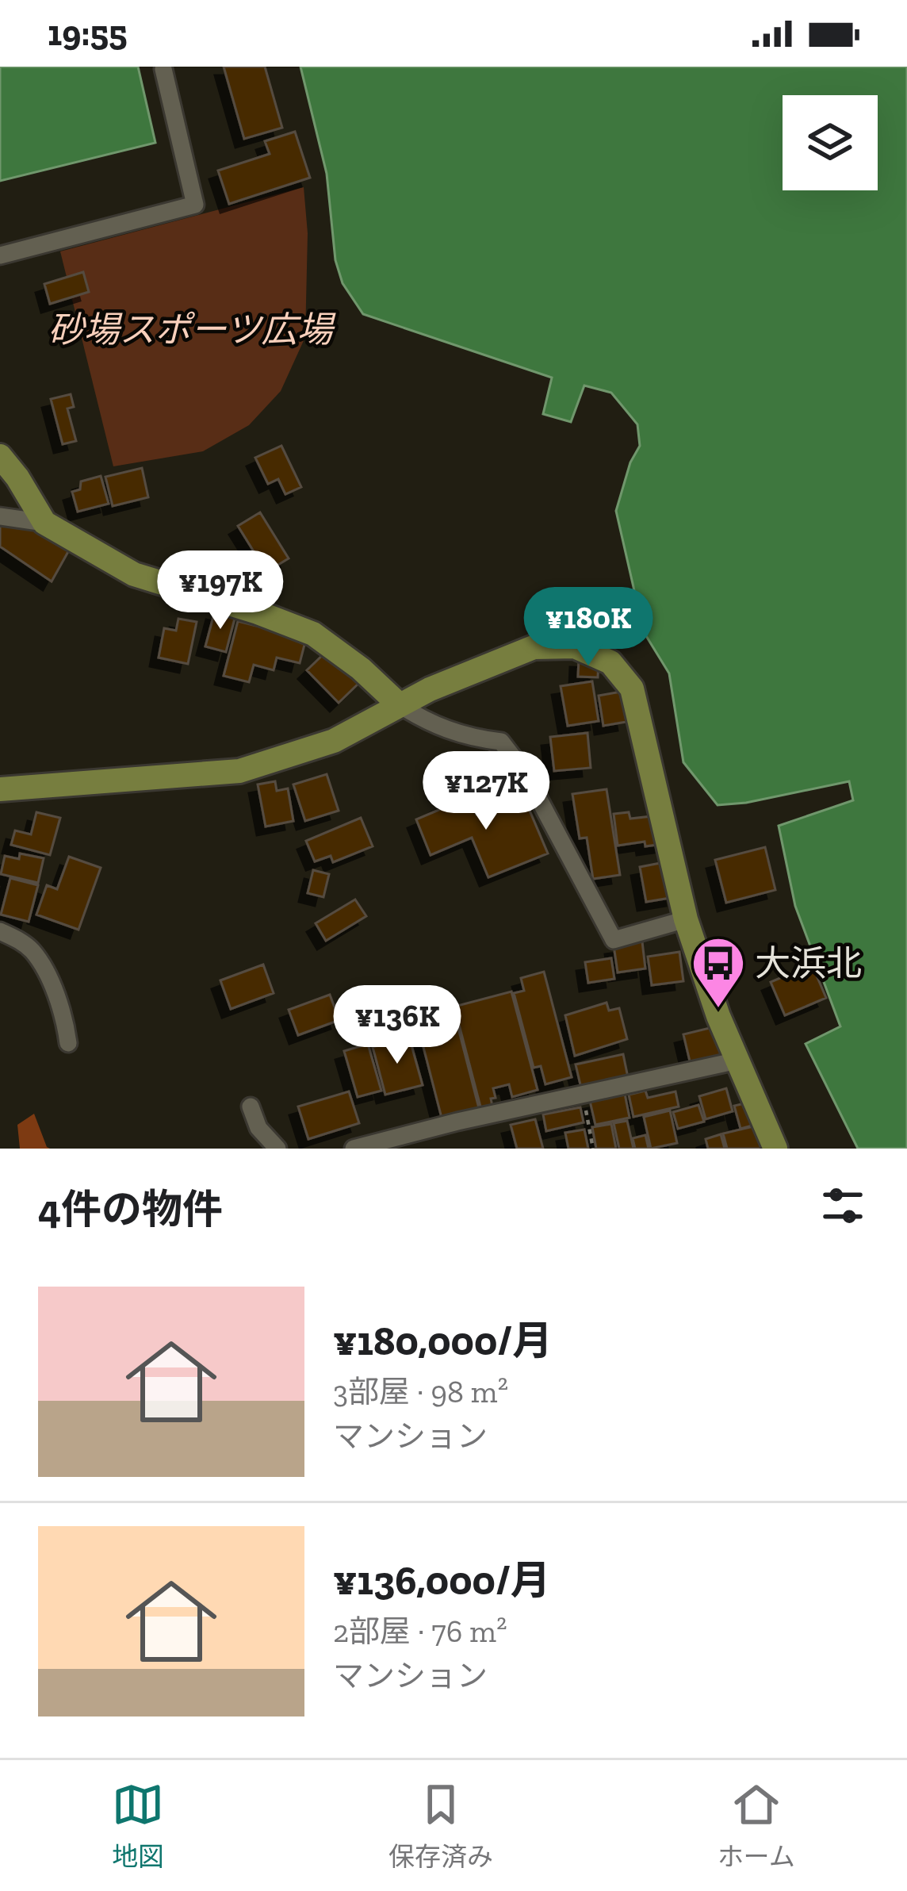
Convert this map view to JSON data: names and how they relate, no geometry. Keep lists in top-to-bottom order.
{
  "parks": ["砂場スポーツ広場"],
  "places": {
    "bus stop": ["大浜北"]
  },
  "page": {
    "status": "19:55",
    "price": [
      "¥197K",
      "¥180K",
      "¥127K",
      "¥136K"
    ],
    "heading": "4件の物件",
    "list": [
      {
        "name": "¥180,000/月",
        "note": "3部屋 · 98 m² · マンション"
      },
      {
        "name": "¥136,000/月",
        "note": "2部屋 · 76 m² · マンション"
      }
    ],
    "tabs": ["地図", "保存済み", "ホーム"]
  }
}
